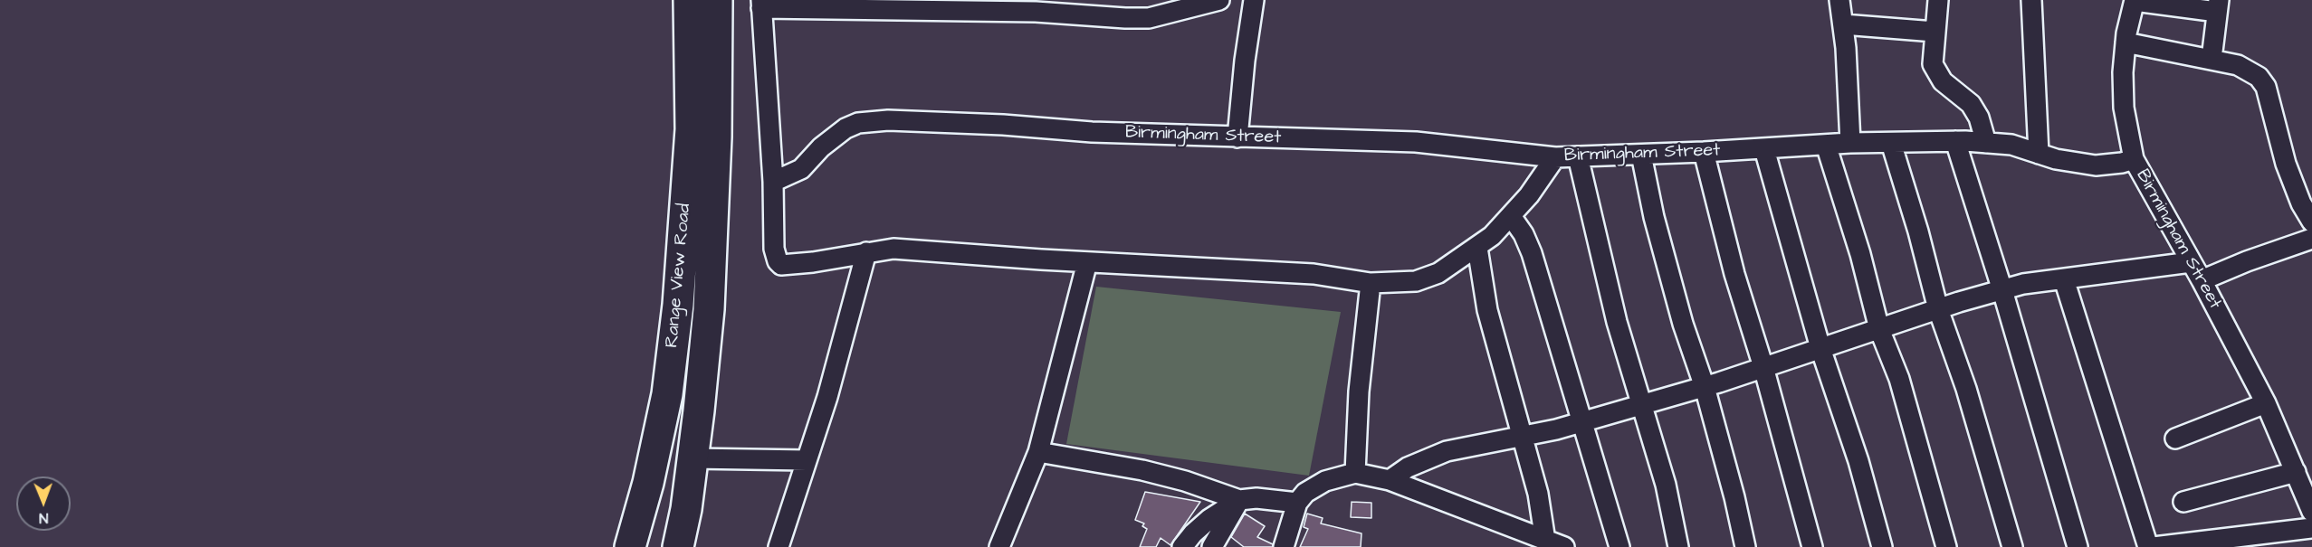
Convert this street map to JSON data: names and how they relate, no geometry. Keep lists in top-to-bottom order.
{
  "streets": {
    "main road": ["Range View Road"],
    "street": ["Birmingham Street"]
  },
  "north": "bottom"
}
